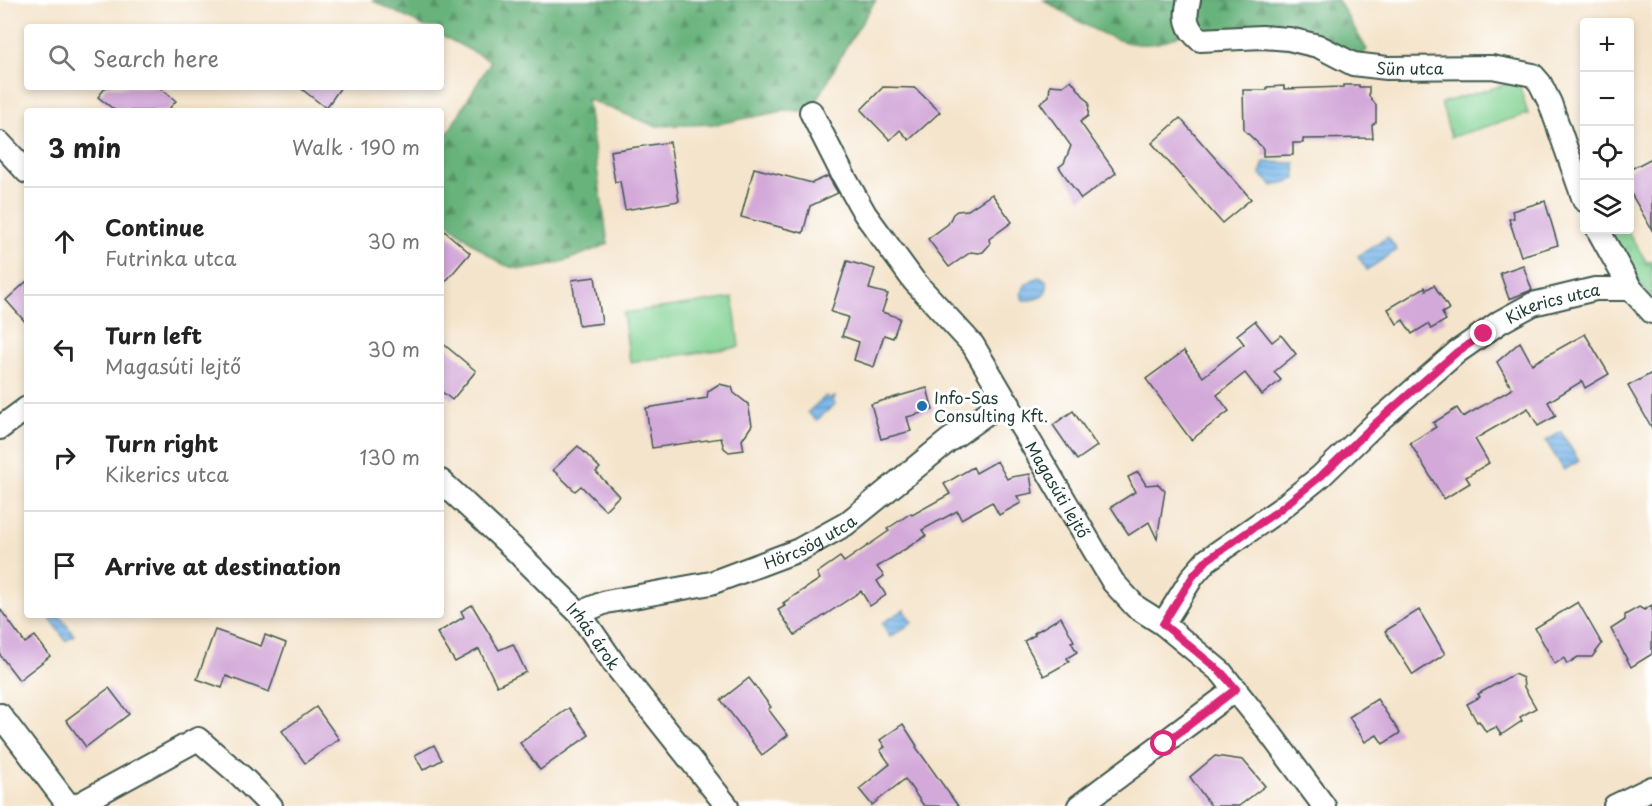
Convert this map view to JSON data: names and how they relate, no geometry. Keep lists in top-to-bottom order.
{
  "streets": {
    "street": [
      "Sün utca",
      "Kikerics utca",
      "Magasúti lejtő",
      "Hörcsög utca",
      "Irhás árok"
    ]
  },
  "crossings": [
    ["Kikerics utca", "Magasúti lejtő"],
    ["Magasúti lejtő", "Hörcsög utca"],
    ["Hörcsög utca", "Irhás árok"]
  ],
  "places": ["Info-Sas Consulting Kft."],
  "page": {
    "map_buttons": ["+", "−"],
    "search": "Search here",
    "heading": ["3 min", "Walk · 190 m"],
    "list": [
      ["Continue", "Futrinka utca", "30 m"],
      ["Turn left", "Magasúti lejtő", "30 m"],
      ["Turn right", "Kikerics utca", "130 m"],
      "Arrive at destination"
    ]
  }
}
